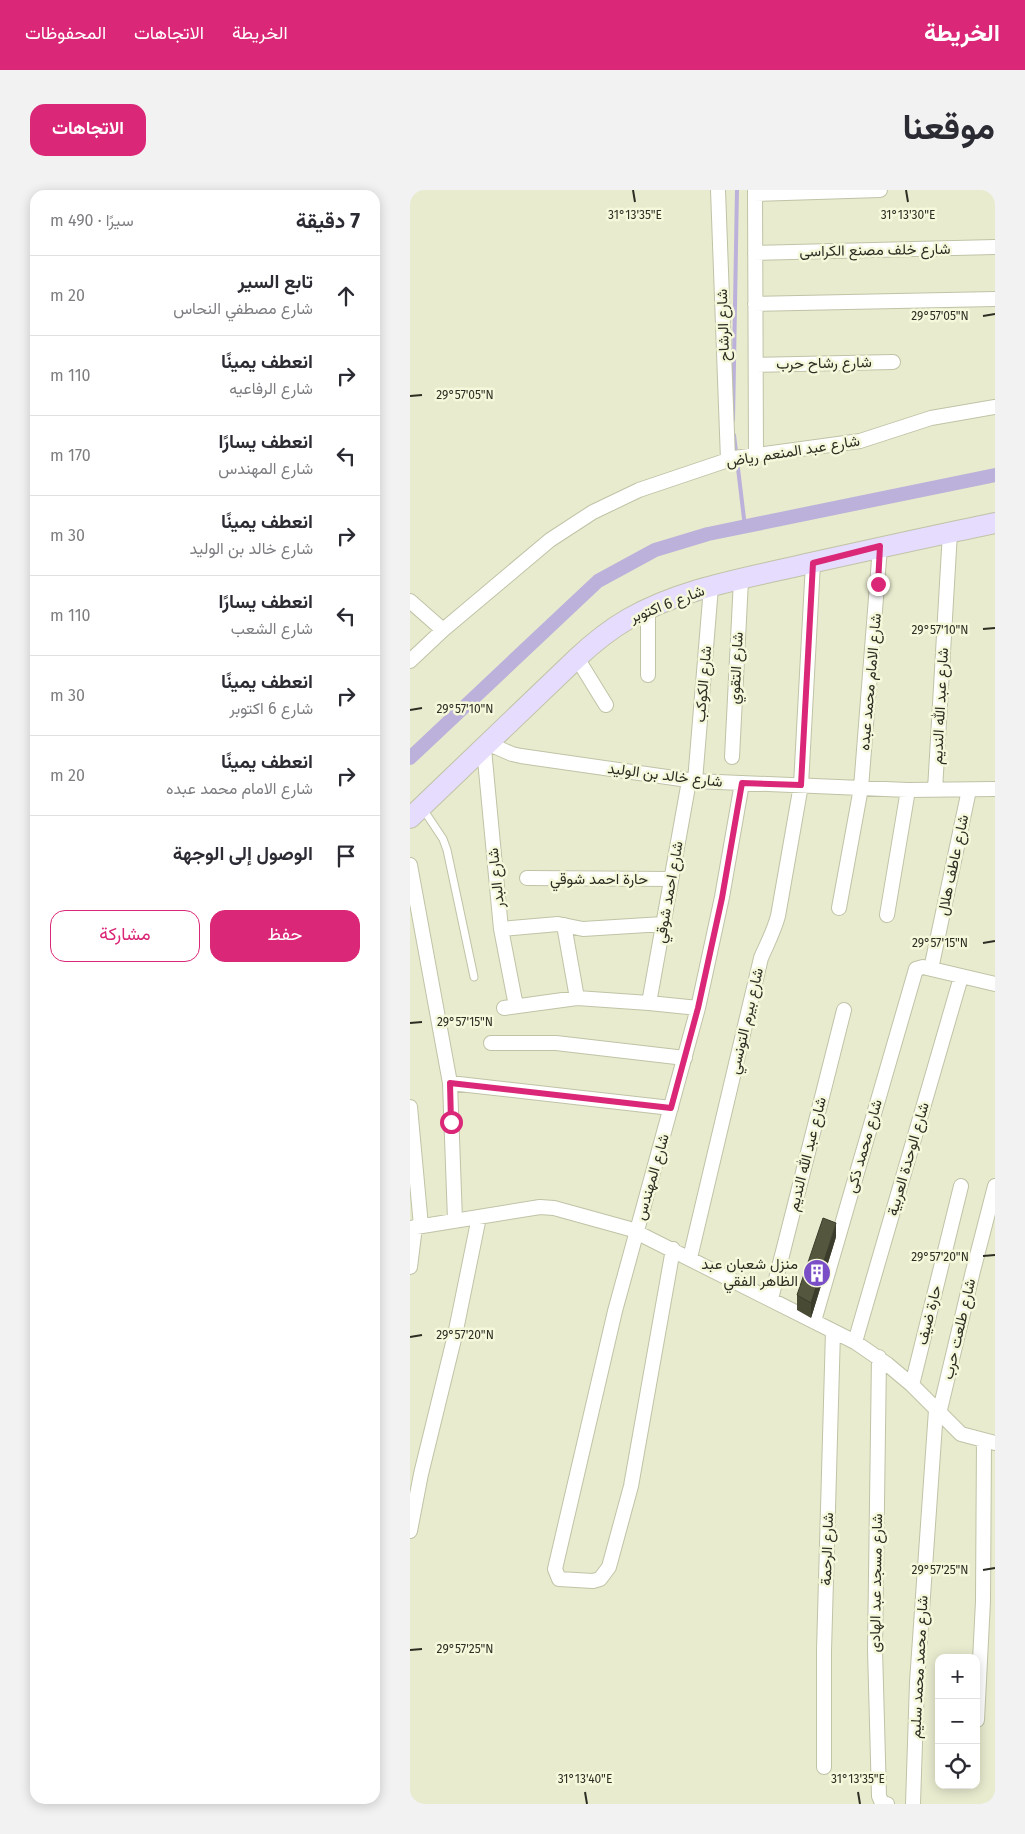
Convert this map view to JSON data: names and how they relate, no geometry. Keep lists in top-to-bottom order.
{
  "streets": {
    "main road": ["شارع 6 اكتوبر"],
    "street": [
      "شارع خلف مصنع الكراسى",
      "شارع الرشاح",
      "شارع رشاح حرب",
      "شارع عبد المنعم رياض",
      "شارع التقوي",
      "شارع الامام محمد عبده",
      "شارع الكوكب",
      "شارع عبد الله النديم",
      "شارع خالد بن الوليد",
      "شارع عاطف هلال",
      "شارع البدر",
      "حارة احمد شوقي",
      "شارع احمد شوقي",
      "شارع بيرم التونسي",
      "شارع محمد ذكى",
      "شارع الوحدة العربية",
      "شارع المهندس",
      "حارة ضيف",
      "شارع طلعت حرب",
      "شارع الرحمة",
      "شارع مسجد عبد الهادى",
      "شارع محمد محمد سليم"
    ]
  },
  "crossings": [
    ["شارع خلف مصنع الكراسى", "شارع الرشاح"],
    ["شارع الرشاح", "شارع رشاح حرب"],
    ["شارع الرشاح", "شارع عبد المنعم رياض"],
    ["شارع 6 اكتوبر", "شارع التقوي"],
    ["شارع 6 اكتوبر", "شارع الامام محمد عبده"],
    ["شارع 6 اكتوبر", "شارع الكوكب"],
    ["شارع 6 اكتوبر", "شارع عبد الله النديم"],
    ["شارع 6 اكتوبر", "شارع خالد بن الوليد"],
    ["شارع 6 اكتوبر", "شارع البدر"],
    ["شارع 6 اكتوبر", "شارع بيرم التونسي"],
    ["شارع الامام محمد عبده", "شارع خالد بن الوليد"],
    ["شارع الكوكب", "شارع خالد بن الوليد"],
    ["شارع الكوكب", "شارع احمد شوقي"],
    ["شارع عبد الله النديم", "شارع خالد بن الوليد"],
    ["شارع خالد بن الوليد", "شارع عاطف هلال"],
    ["شارع خالد بن الوليد", "شارع البدر"],
    ["شارع خالد بن الوليد", "شارع احمد شوقي"],
    ["شارع خالد بن الوليد", "شارع بيرم التونسي"],
    ["شارع خالد بن الوليد", "شارع المهندس"],
    ["شارع عاطف هلال", "شارع محمد ذكى"],
    ["حارة احمد شوقي", "شارع احمد شوقي"],
    ["شارع طلعت حرب", "شارع محمد محمد سليم"]
  ],
  "places": {
    "building": ["منزل شعبان عبد الظاهر الفقي"]
  },
  "page": {
    "header": "الخريطة",
    "nav": ["الخريطة", "الاتجاهات", "المحفوظات"],
    "title": "موقعنا",
    "buttons": [
      "الاتجاهات",
      ["حفظ", "مشاركة"]
    ],
    "heading": ["7 دقيقة", "سيرًا · 490 m"],
    "list": [
      ["تابع السير", "شارع مصطفي النحاس", "20 m"],
      ["انعطف يمينًا", "شارع الرفاعيه", "110 m"],
      ["انعطف يسارًا", "شارع المهندس", "170 m"],
      ["انعطف يمينًا", "شارع خالد بن الوليد", "30 m"],
      ["انعطف يسارًا", "شارع الشعب", "110 m"],
      ["انعطف يمينًا", "شارع 6 اكتوبر", "30 m"],
      ["انعطف يمينًا", "شارع الامام محمد عبده", "20 m"],
      "الوصول إلى الوجهة"
    ],
    "map_buttons": ["+", "−"]
  },
  "coordinates": [
    "31°13'35\"E",
    "31°13'30\"E",
    "29°57'05\"N",
    "29°57'10\"N",
    "29°57'15\"N",
    "29°57'20\"N",
    "29°57'25\"N",
    "31°13'40\"E"
  ]
}
